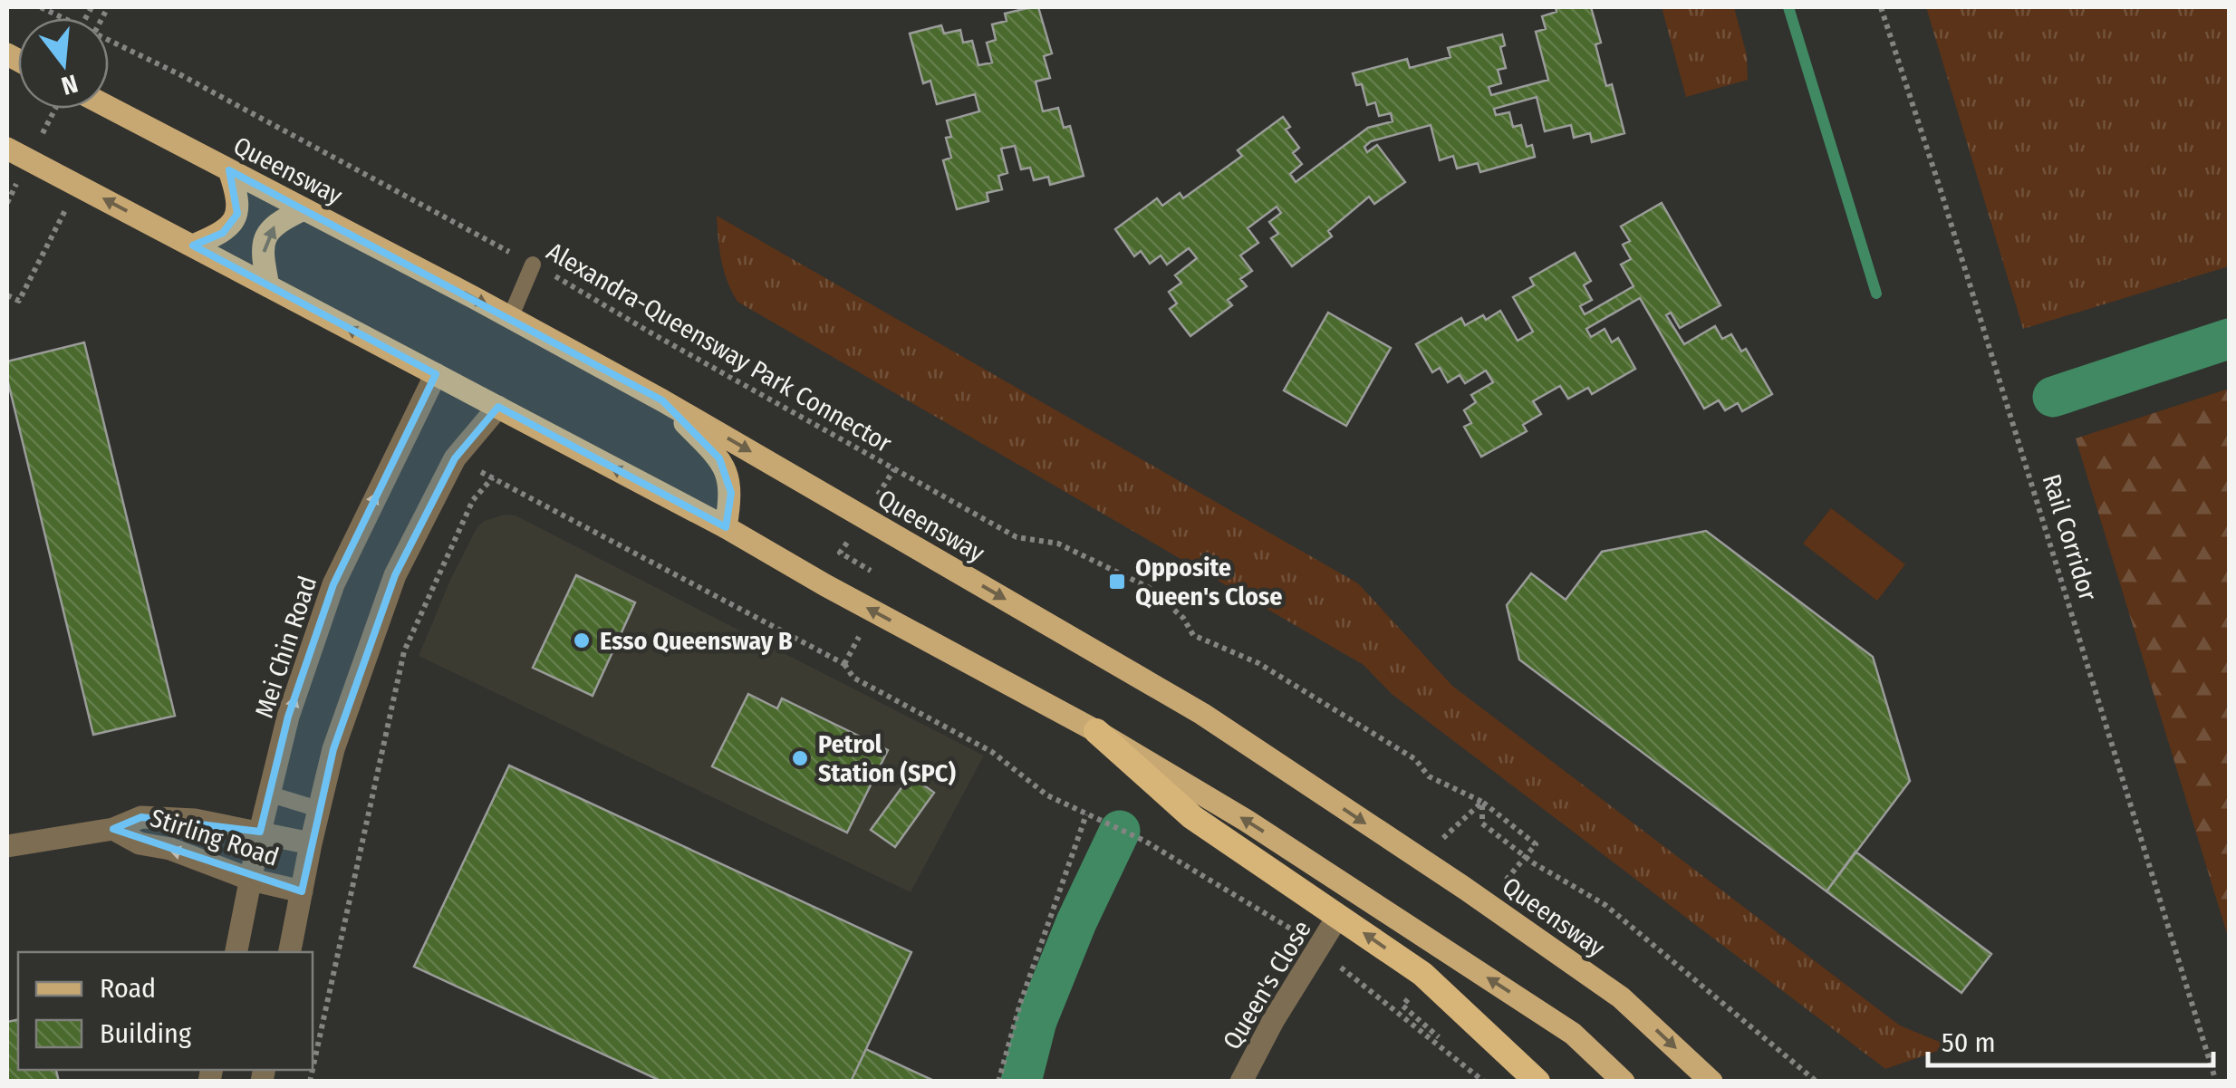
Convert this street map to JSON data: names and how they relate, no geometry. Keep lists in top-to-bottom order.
{
  "streets": {
    "main road": ["Queensway"],
    "street": ["Mei Chin Road", "Stirling Road", "Queen's Close"],
    "path": ["Alexandra-Queensway Park Connector", "Rail Corridor"]
  },
  "crossings": [
    ["Queensway", "Alexandra-Queensway Park Connector"],
    ["Mei Chin Road", "Stirling Road"]
  ],
  "places": {
    "transit": ["Opposite Queen's Close"],
    "other": ["Esso Queensway B", "Petrol Station (SPC)"]
  },
  "legend": ["Road", "Building"],
  "scale_bar": "50 m",
  "north": "bottom"
}
